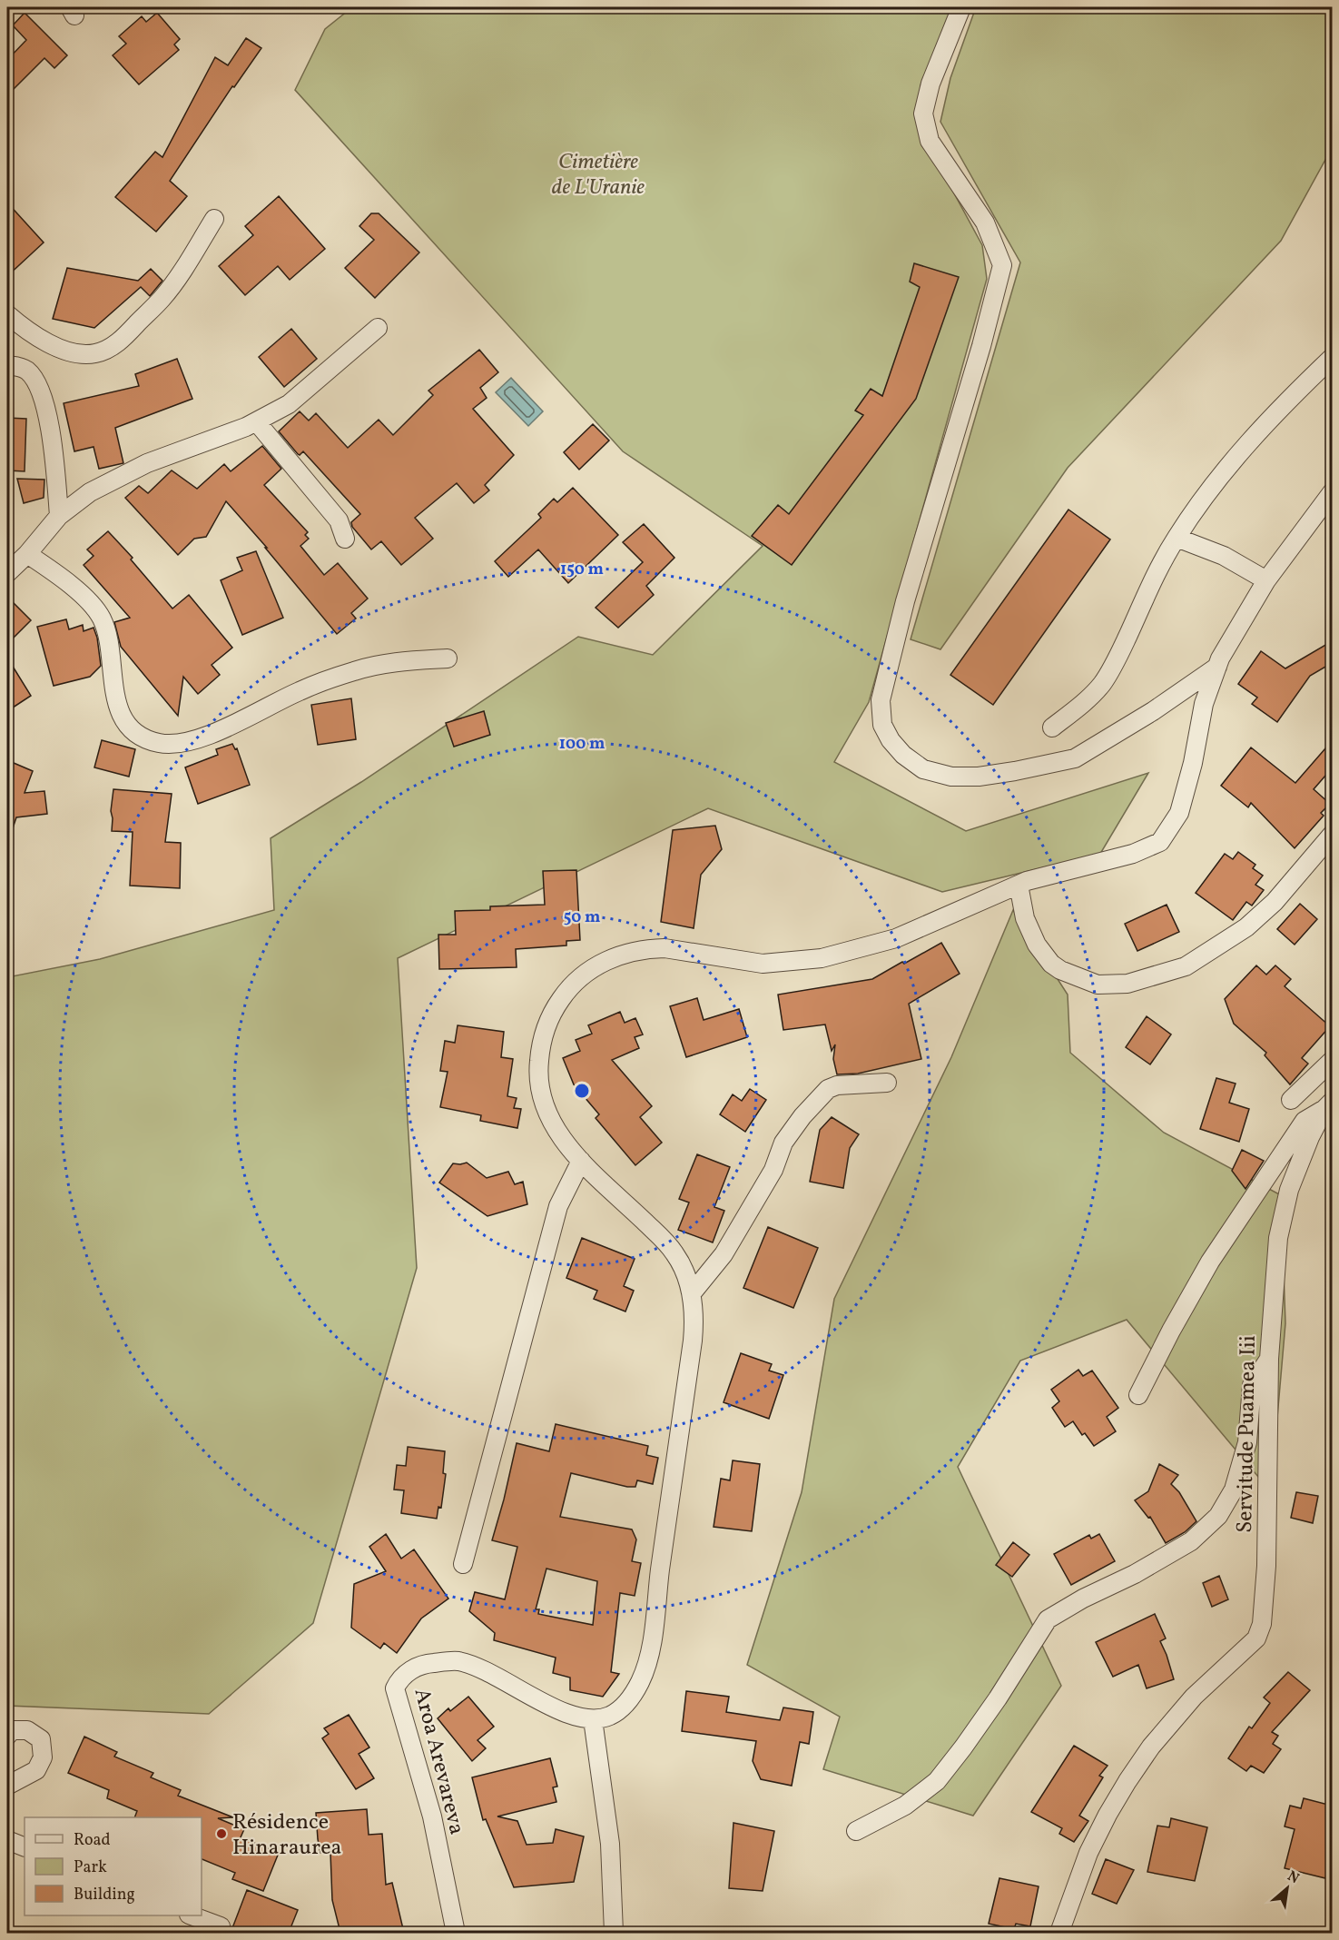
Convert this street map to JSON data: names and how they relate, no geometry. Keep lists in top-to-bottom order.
{
  "streets": {
    "street": ["Servitude Puamea Iii", "Aroa Arevareva"]
  },
  "parks": ["Cimetière de L'Uranie"],
  "places": ["Résidence Hinaraurea"],
  "legend": ["Road", "Park", "Building"],
  "north": "top right",
  "rings": ["150 m", "100 m", "50 m"]
}
